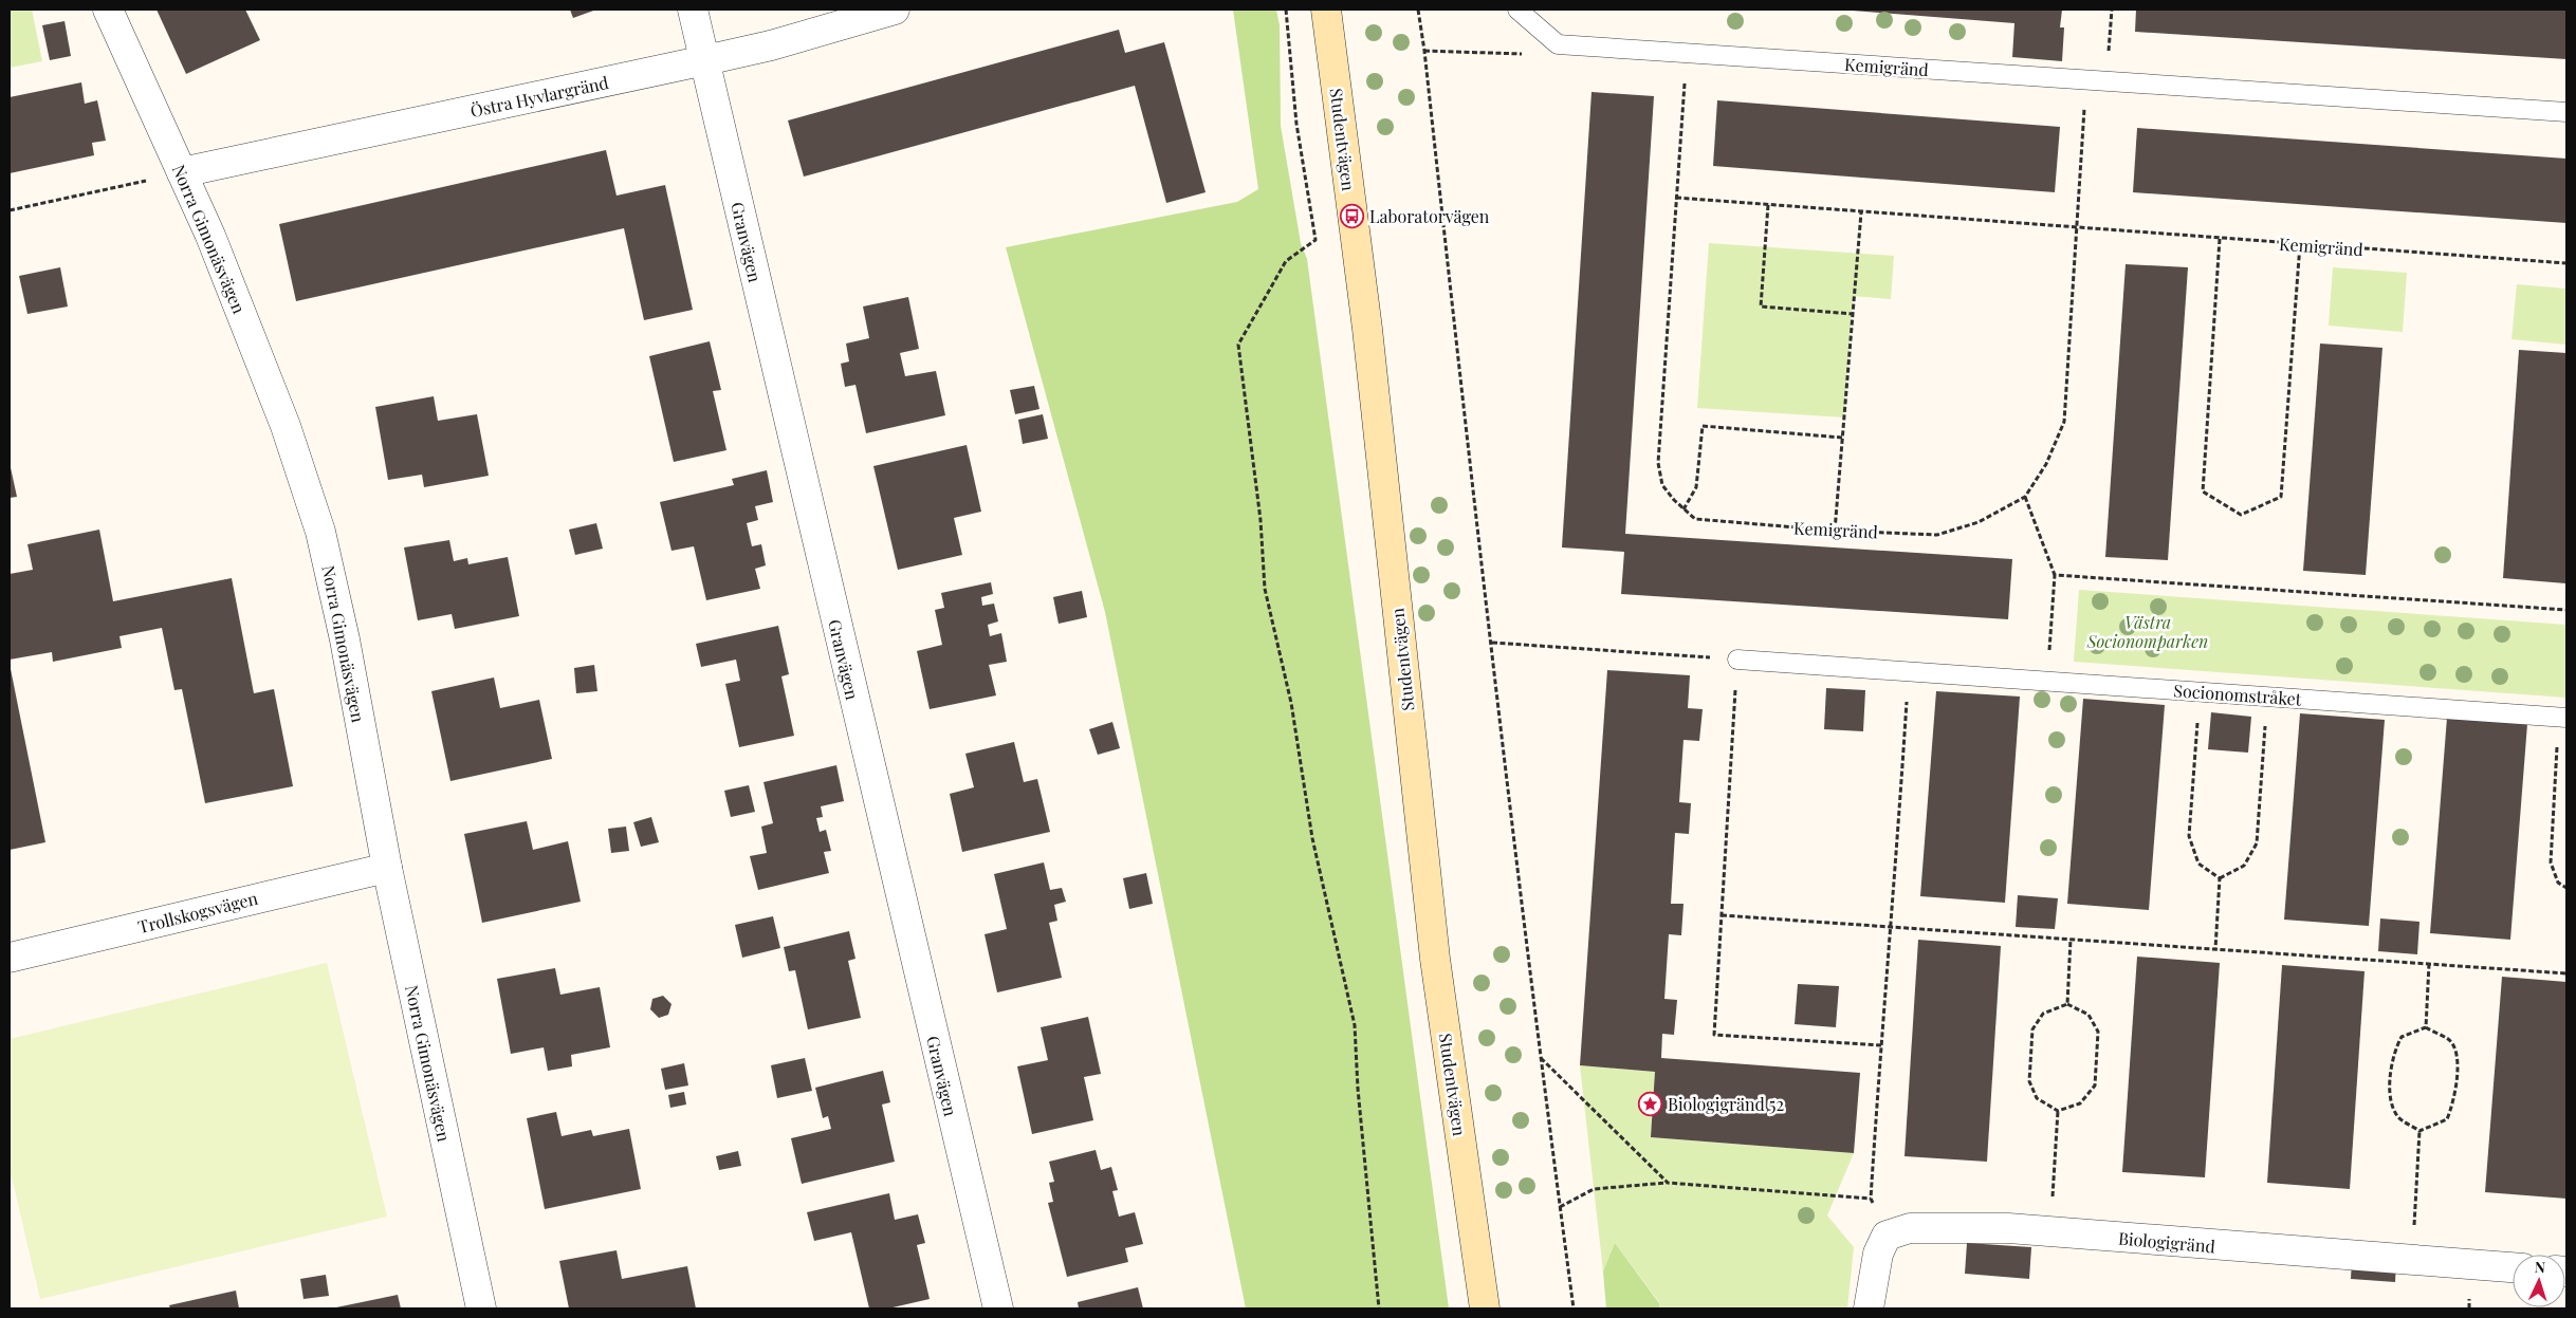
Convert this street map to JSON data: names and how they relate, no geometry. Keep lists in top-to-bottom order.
{
  "streets": {
    "street": [
      "Östra Hyvlargränd",
      "Studentvägen",
      "Norra Gimonäsvägen",
      "Granvägen",
      "Trollskogsvägen",
      "Biologigränd"
    ],
    "lane": ["Kemigränd", "Socionomstråket"]
  },
  "crossings": [
    ["Östra Hyvlargränd", "Norra Gimonäsvägen"],
    ["Östra Hyvlargränd", "Granvägen"],
    ["Norra Gimonäsvägen", "Trollskogsvägen"]
  ],
  "parks": ["Västra Socionomparken"],
  "places": {
    "bus stop": ["Laboratorvägen"],
    "place": ["Biologigränd 52"]
  },
  "north": "top"
}
